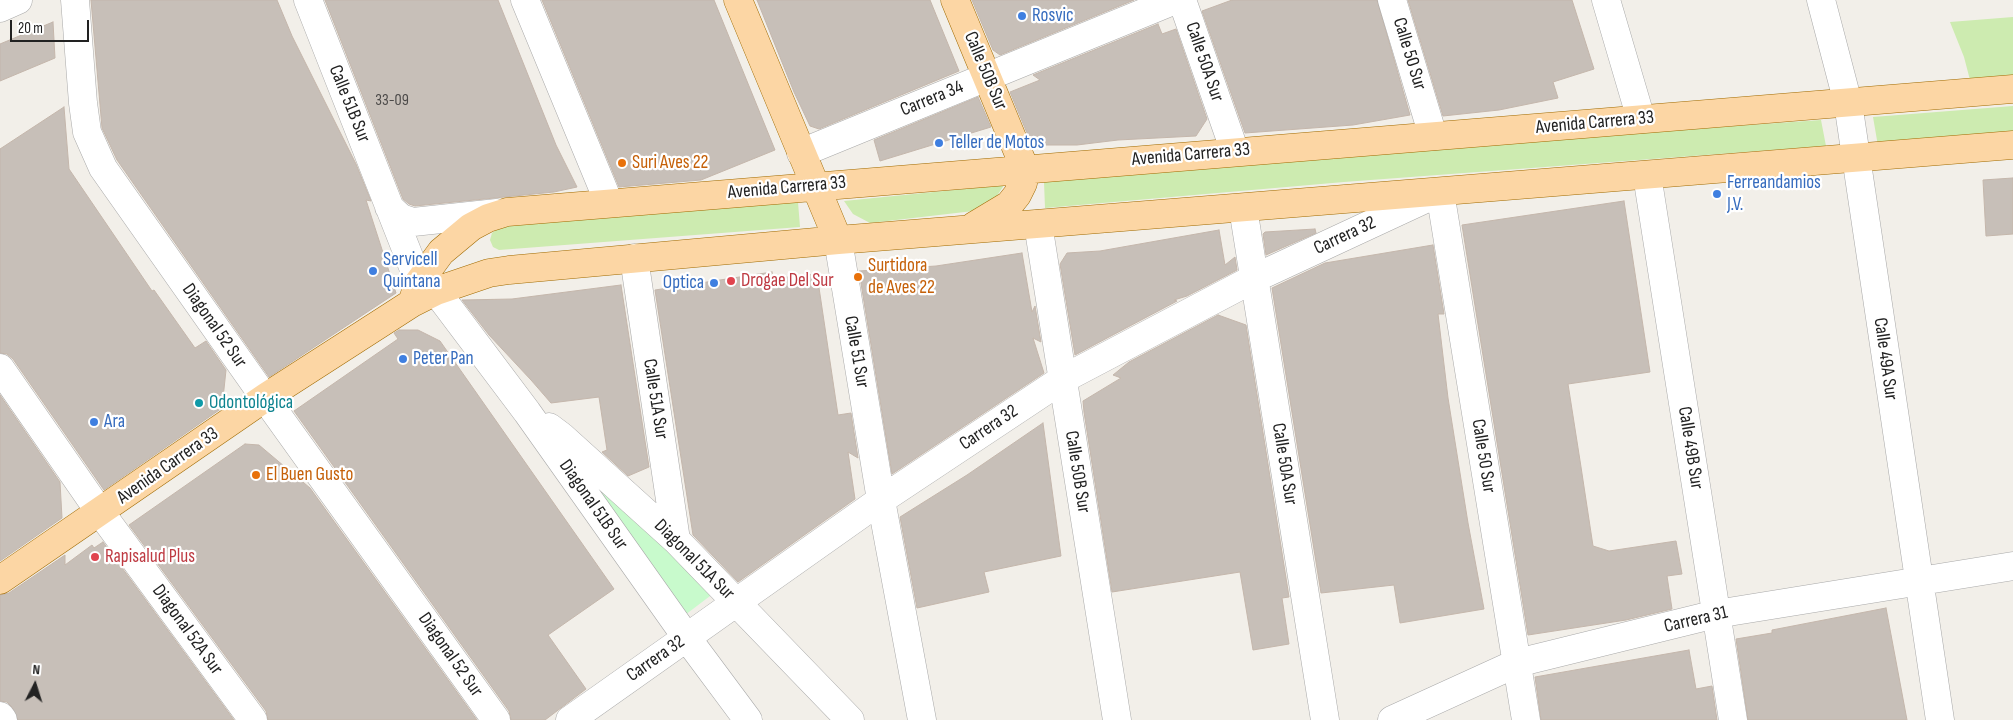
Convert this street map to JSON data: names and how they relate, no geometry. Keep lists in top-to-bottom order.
{
  "streets": {
    "main road": ["Calle 50B Sur", "Avenida Carrera 33", "Calle 51 Sur"],
    "street": [
      "Calle 50 Sur",
      "Calle 50A Sur",
      "Carrera 34",
      "Calle 51B Sur",
      "Carrera 32",
      "Diagonal 52 Sur",
      "Calle 49A Sur",
      "Calle 51A Sur",
      "Calle 49B Sur",
      "Diagonal 51B Sur",
      "Diagonal 51A Sur",
      "Carrera 31",
      "Diagonal 52A Sur"
    ]
  },
  "crossings": [
    ["Calle 50 Sur", "Avenida Carrera 33"],
    ["Calle 50 Sur", "Carrera 32"],
    ["Calle 50 Sur", "Carrera 31"],
    ["Calle 50A Sur", "Avenida Carrera 33"],
    ["Calle 50A Sur", "Carrera 32"],
    ["Calle 50B Sur", "Carrera 34"],
    ["Calle 50B Sur", "Avenida Carrera 33"],
    ["Calle 50B Sur", "Carrera 32"],
    ["Carrera 34", "Calle 51 Sur"],
    ["Calle 51B Sur", "Avenida Carrera 33"],
    ["Calle 51B Sur", "Diagonal 51B Sur"],
    ["Avenida Carrera 33", "Carrera 32"],
    ["Avenida Carrera 33", "Diagonal 52 Sur"],
    ["Avenida Carrera 33", "Calle 51 Sur"],
    ["Avenida Carrera 33", "Calle 49A Sur"],
    ["Avenida Carrera 33", "Calle 51A Sur"],
    ["Avenida Carrera 33", "Calle 49B Sur"],
    ["Avenida Carrera 33", "Diagonal 51B Sur"],
    ["Avenida Carrera 33", "Diagonal 52A Sur"],
    ["Carrera 32", "Calle 51 Sur"],
    ["Carrera 32", "Diagonal 51B Sur"],
    ["Carrera 32", "Diagonal 51A Sur"],
    ["Calle 49A Sur", "Carrera 31"],
    ["Calle 51A Sur", "Diagonal 51A Sur"],
    ["Calle 49B Sur", "Carrera 31"],
    ["Diagonal 51B Sur", "Diagonal 51A Sur"]
  ],
  "places": [
    "Rosvic",
    "Teller de Motos",
    "Suri Aves 22",
    "Ferreandamios J.V.",
    "Servicell Quintana",
    "Surtidora de Aves 22",
    "Drogae Del Sur",
    "Optica",
    "Peter Pan",
    "Odontológica",
    "Ara",
    "El Buen Gusto",
    "Rapisalud Plus"
  ],
  "house_numbers": ["33-09"],
  "scale_bar": "20 m",
  "north": "top"
}
